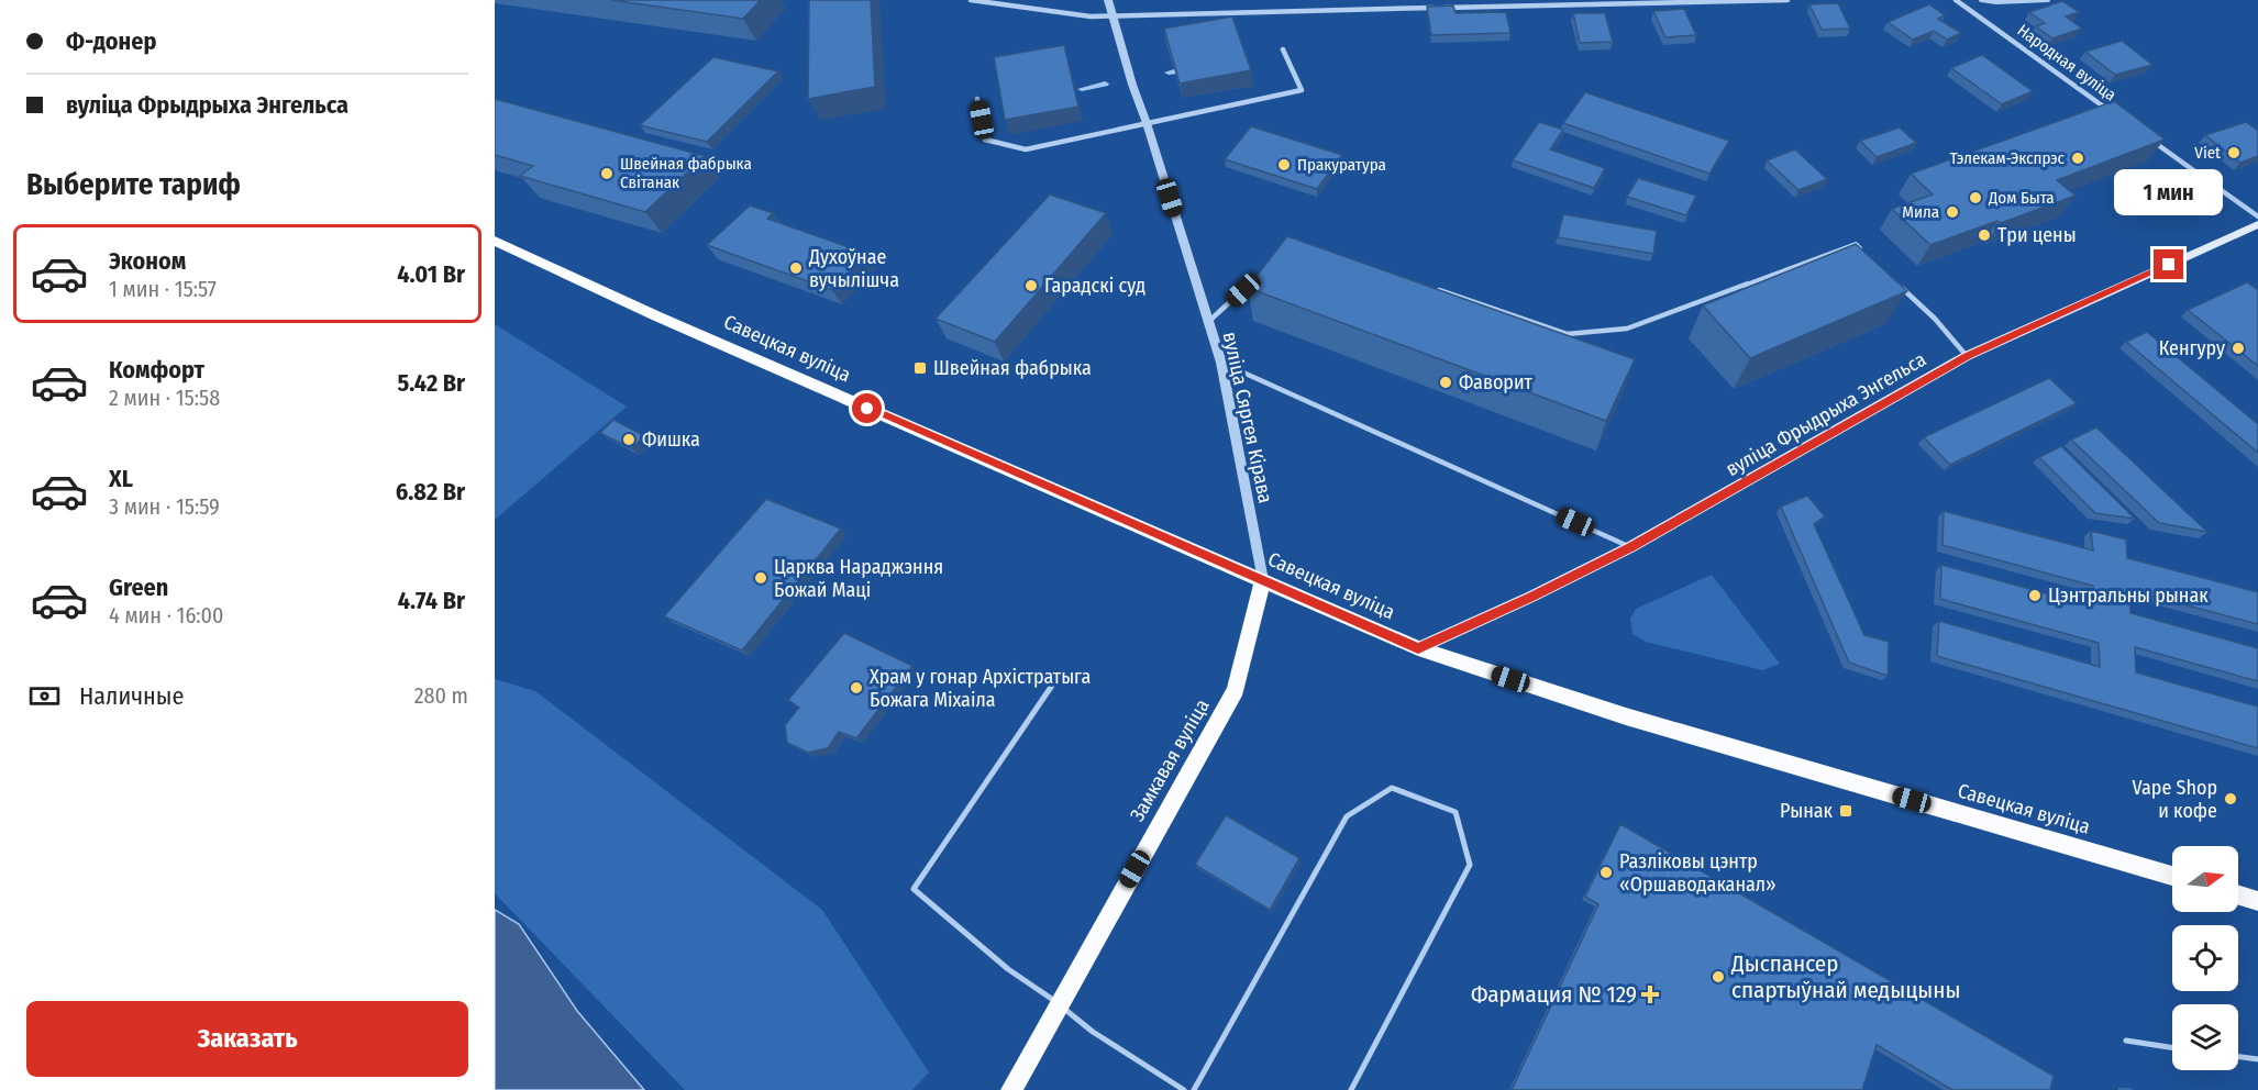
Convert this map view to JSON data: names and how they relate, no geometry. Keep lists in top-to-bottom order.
{
  "streets": {
    "main road": ["Савецкая вуліца", "вуліца Фрыдрыха Энгельса", "Замкавая вуліца"],
    "street": ["Народная вуліца", "вуліца Сяргея Кірава"]
  },
  "crossings": [
    ["Савецкая вуліца", "вуліца Фрыдрыха Энгельса"],
    ["Савецкая вуліца", "вуліца Сяргея Кірава"],
    ["Савецкая вуліца", "Замкавая вуліца"],
    ["вуліца Сяргея Кірава", "Замкавая вуліца"]
  ],
  "places": {
    "other": [
      "Viet",
      "Тэлекам-Экспрэс",
      "Пракуратура",
      "Швейная фабрыка Світанак",
      "Дом Быта",
      "Мила",
      "Три цены",
      "Духоўнае вучылішча",
      "Гарадскі суд",
      "Кенгуру",
      "Фаворит",
      "Фишка",
      "Царква Нараджэння Божай Маці",
      "Цэнтральны рынак",
      "Храм у гонар Архістратыга Божага Міхаіла",
      "Vape Shop и кофе",
      "Разліковы цэнтр «Оршаводаканал»",
      "Дыспансер спартыўнай медыцыны"
    ],
    "transit": ["Швейная фабрыка", "Рынак"],
    "health": ["Фармация № 129"]
  },
  "north": "right",
  "page": {
    "banner": ["Ф-донер", "вуліца Фрыдрыха Энгельса"],
    "heading": "Выберите тариф",
    "bubble": "1 мин",
    "list": [
      {
        "name": "Эконом",
        "note": "1 мин · 15:57",
        "value": "4.01 Br"
      },
      {
        "name": "Комфорт",
        "note": "2 мин · 15:58",
        "value": "5.42 Br"
      },
      {
        "name": "XL",
        "note": "3 мин · 15:59",
        "value": "6.82 Br"
      },
      {
        "name": "Green",
        "note": "4 мин · 16:00",
        "value": "4.74 Br"
      }
    ],
    "pay": ["Наличные", "280 m"],
    "buttons": "Заказать"
  }
}
